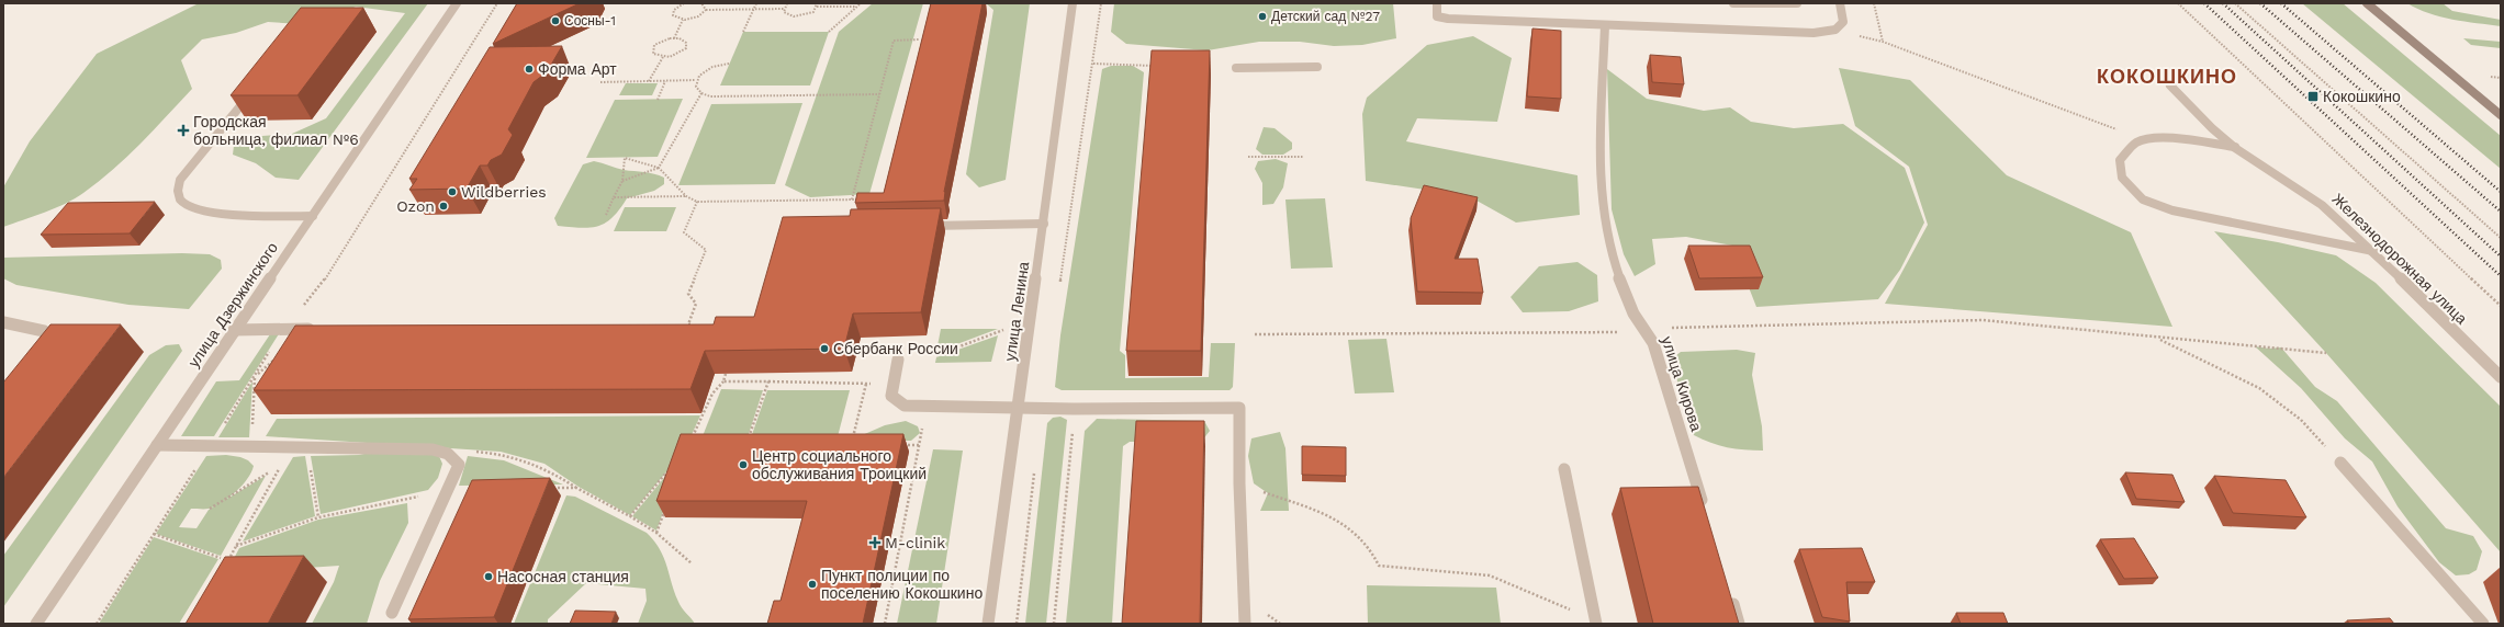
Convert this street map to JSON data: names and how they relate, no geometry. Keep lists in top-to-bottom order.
{
  "streets": {
    "street": [
      "Железнодорожная улица",
      "улица Дзержинского",
      "улица Ленина",
      "улица Кирова"
    ]
  },
  "districts": ["КОКОШКИНО"],
  "places": {
    "other": [
      "Детский сад №27",
      "Сосны-1",
      "Форма Арт",
      "Wildberries",
      "Ozon",
      "Сбербанк России",
      "Центр социального обслуживания Троицкий",
      "Насосная станция",
      "Пункт полиции по поселению Кокошкино"
    ],
    "transit": ["Кокошкино"],
    "health": ["Городская больница, филиал №6", "M-clinik"]
  }
}
